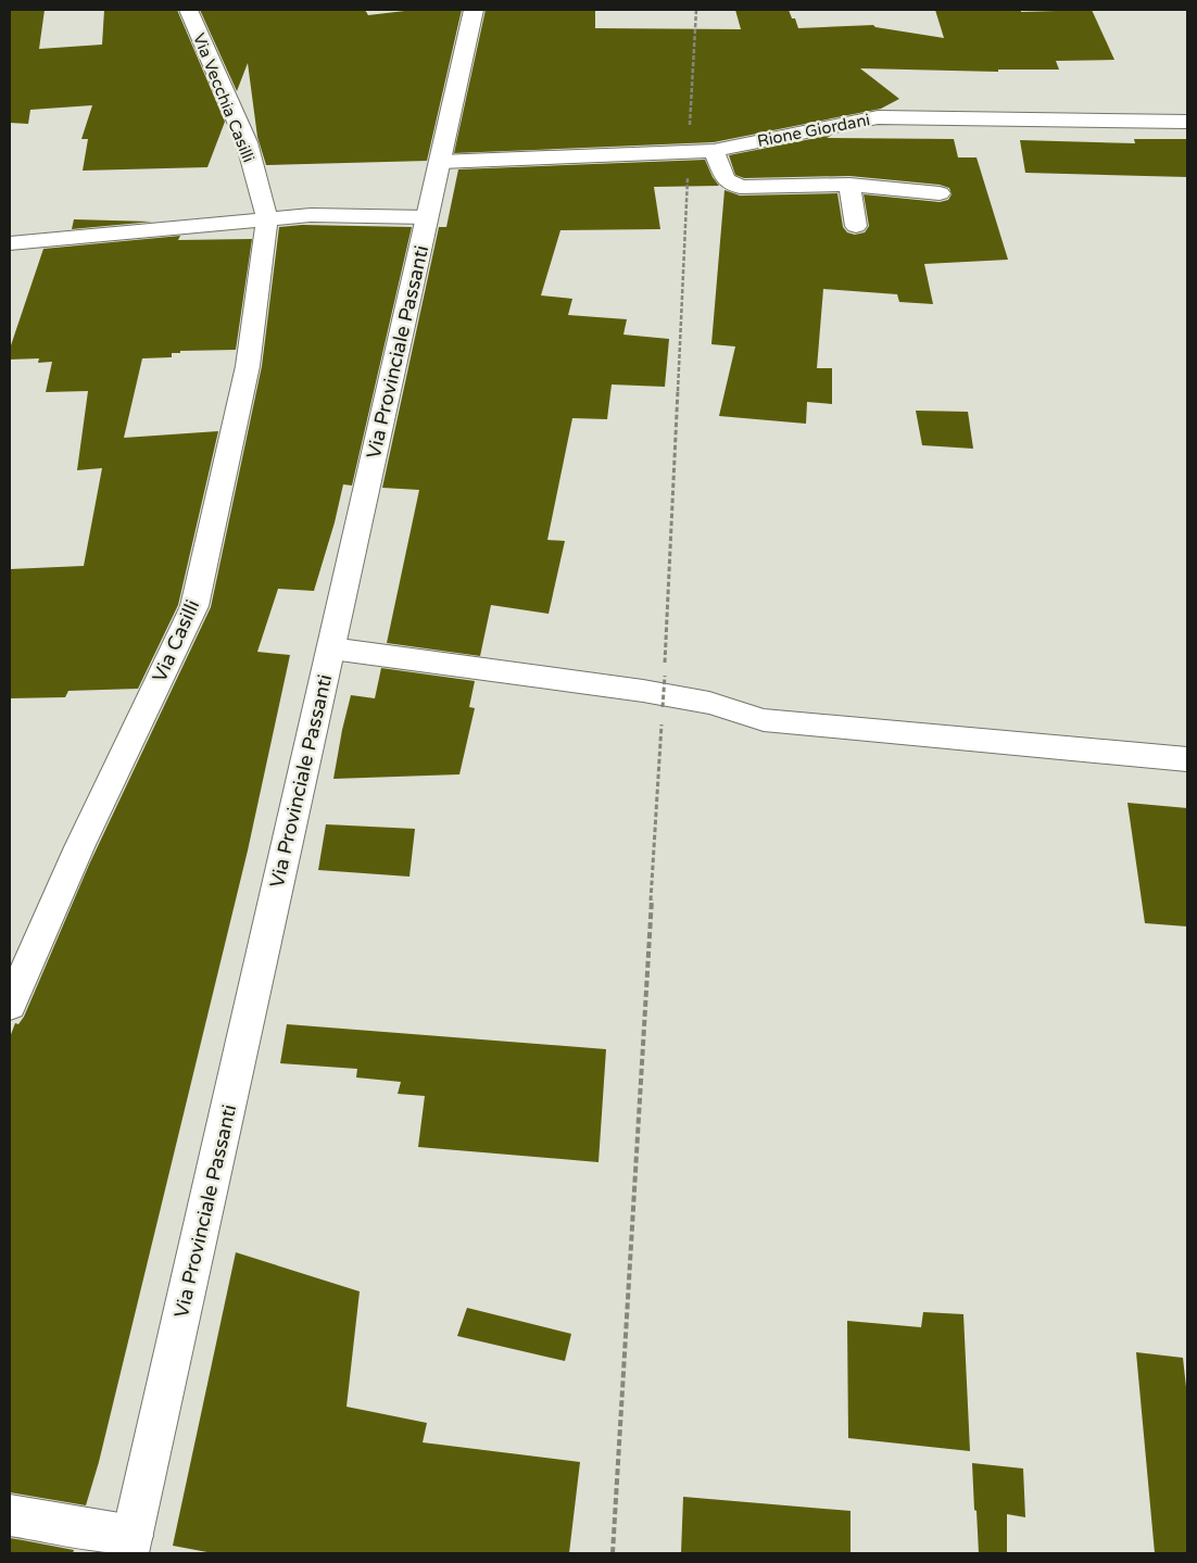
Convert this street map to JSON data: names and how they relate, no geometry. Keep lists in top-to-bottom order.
{
  "streets": {
    "street": [
      "Via Vecchia Casilli",
      "Rione Giordani",
      "Via Provinciale Passanti",
      "Via Casilli"
    ]
  },
  "crossings": [
    ["Via Vecchia Casilli", "Via Casilli"],
    ["Rione Giordani", "Via Provinciale Passanti"]
  ]
}
